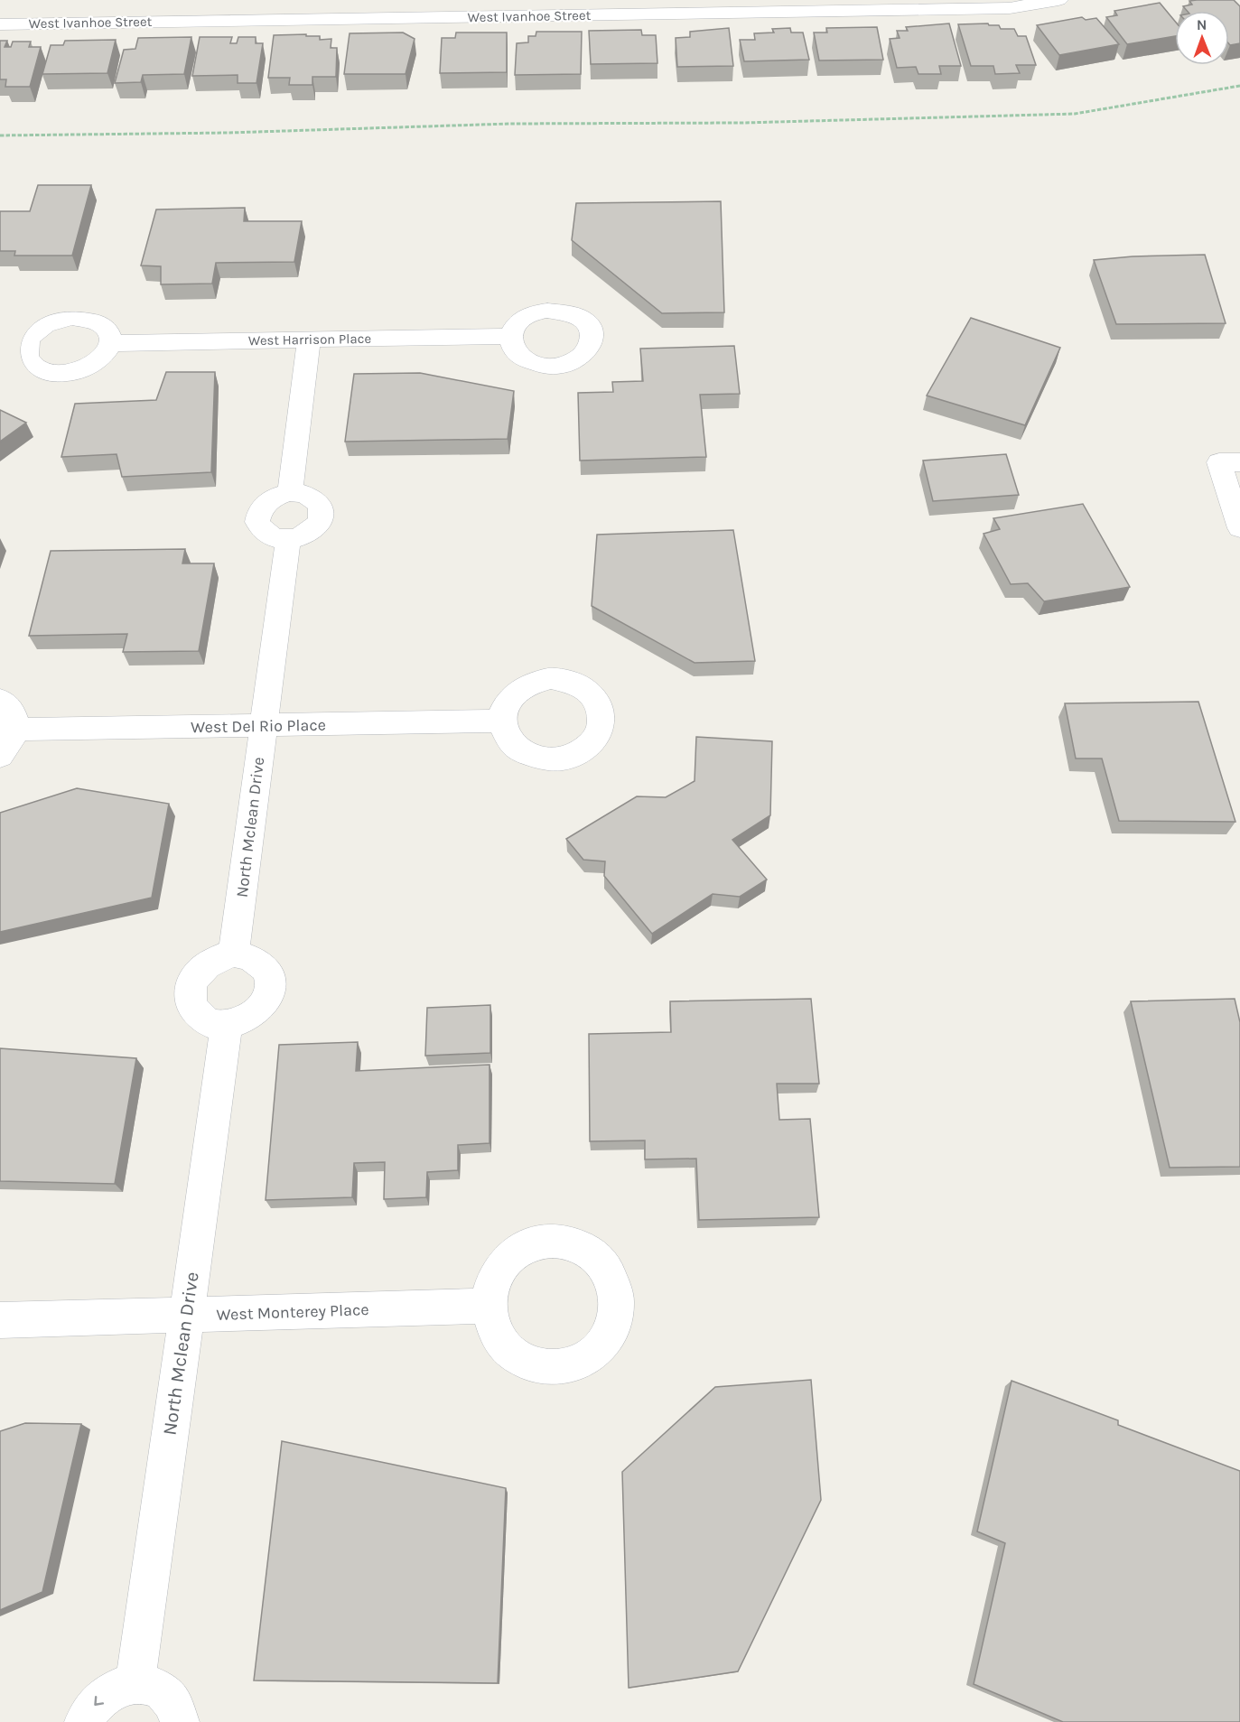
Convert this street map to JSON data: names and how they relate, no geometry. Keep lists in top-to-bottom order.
{
  "streets": {
    "street": [
      "West Ivanhoe Street",
      "West Harrison Place",
      "West Del Rio Place",
      "North Mclean Drive",
      "West Monterey Place"
    ]
  },
  "crossings": [
    ["West Del Rio Place", "North Mclean Drive"],
    ["North Mclean Drive", "West Monterey Place"]
  ],
  "north": "top"
}
